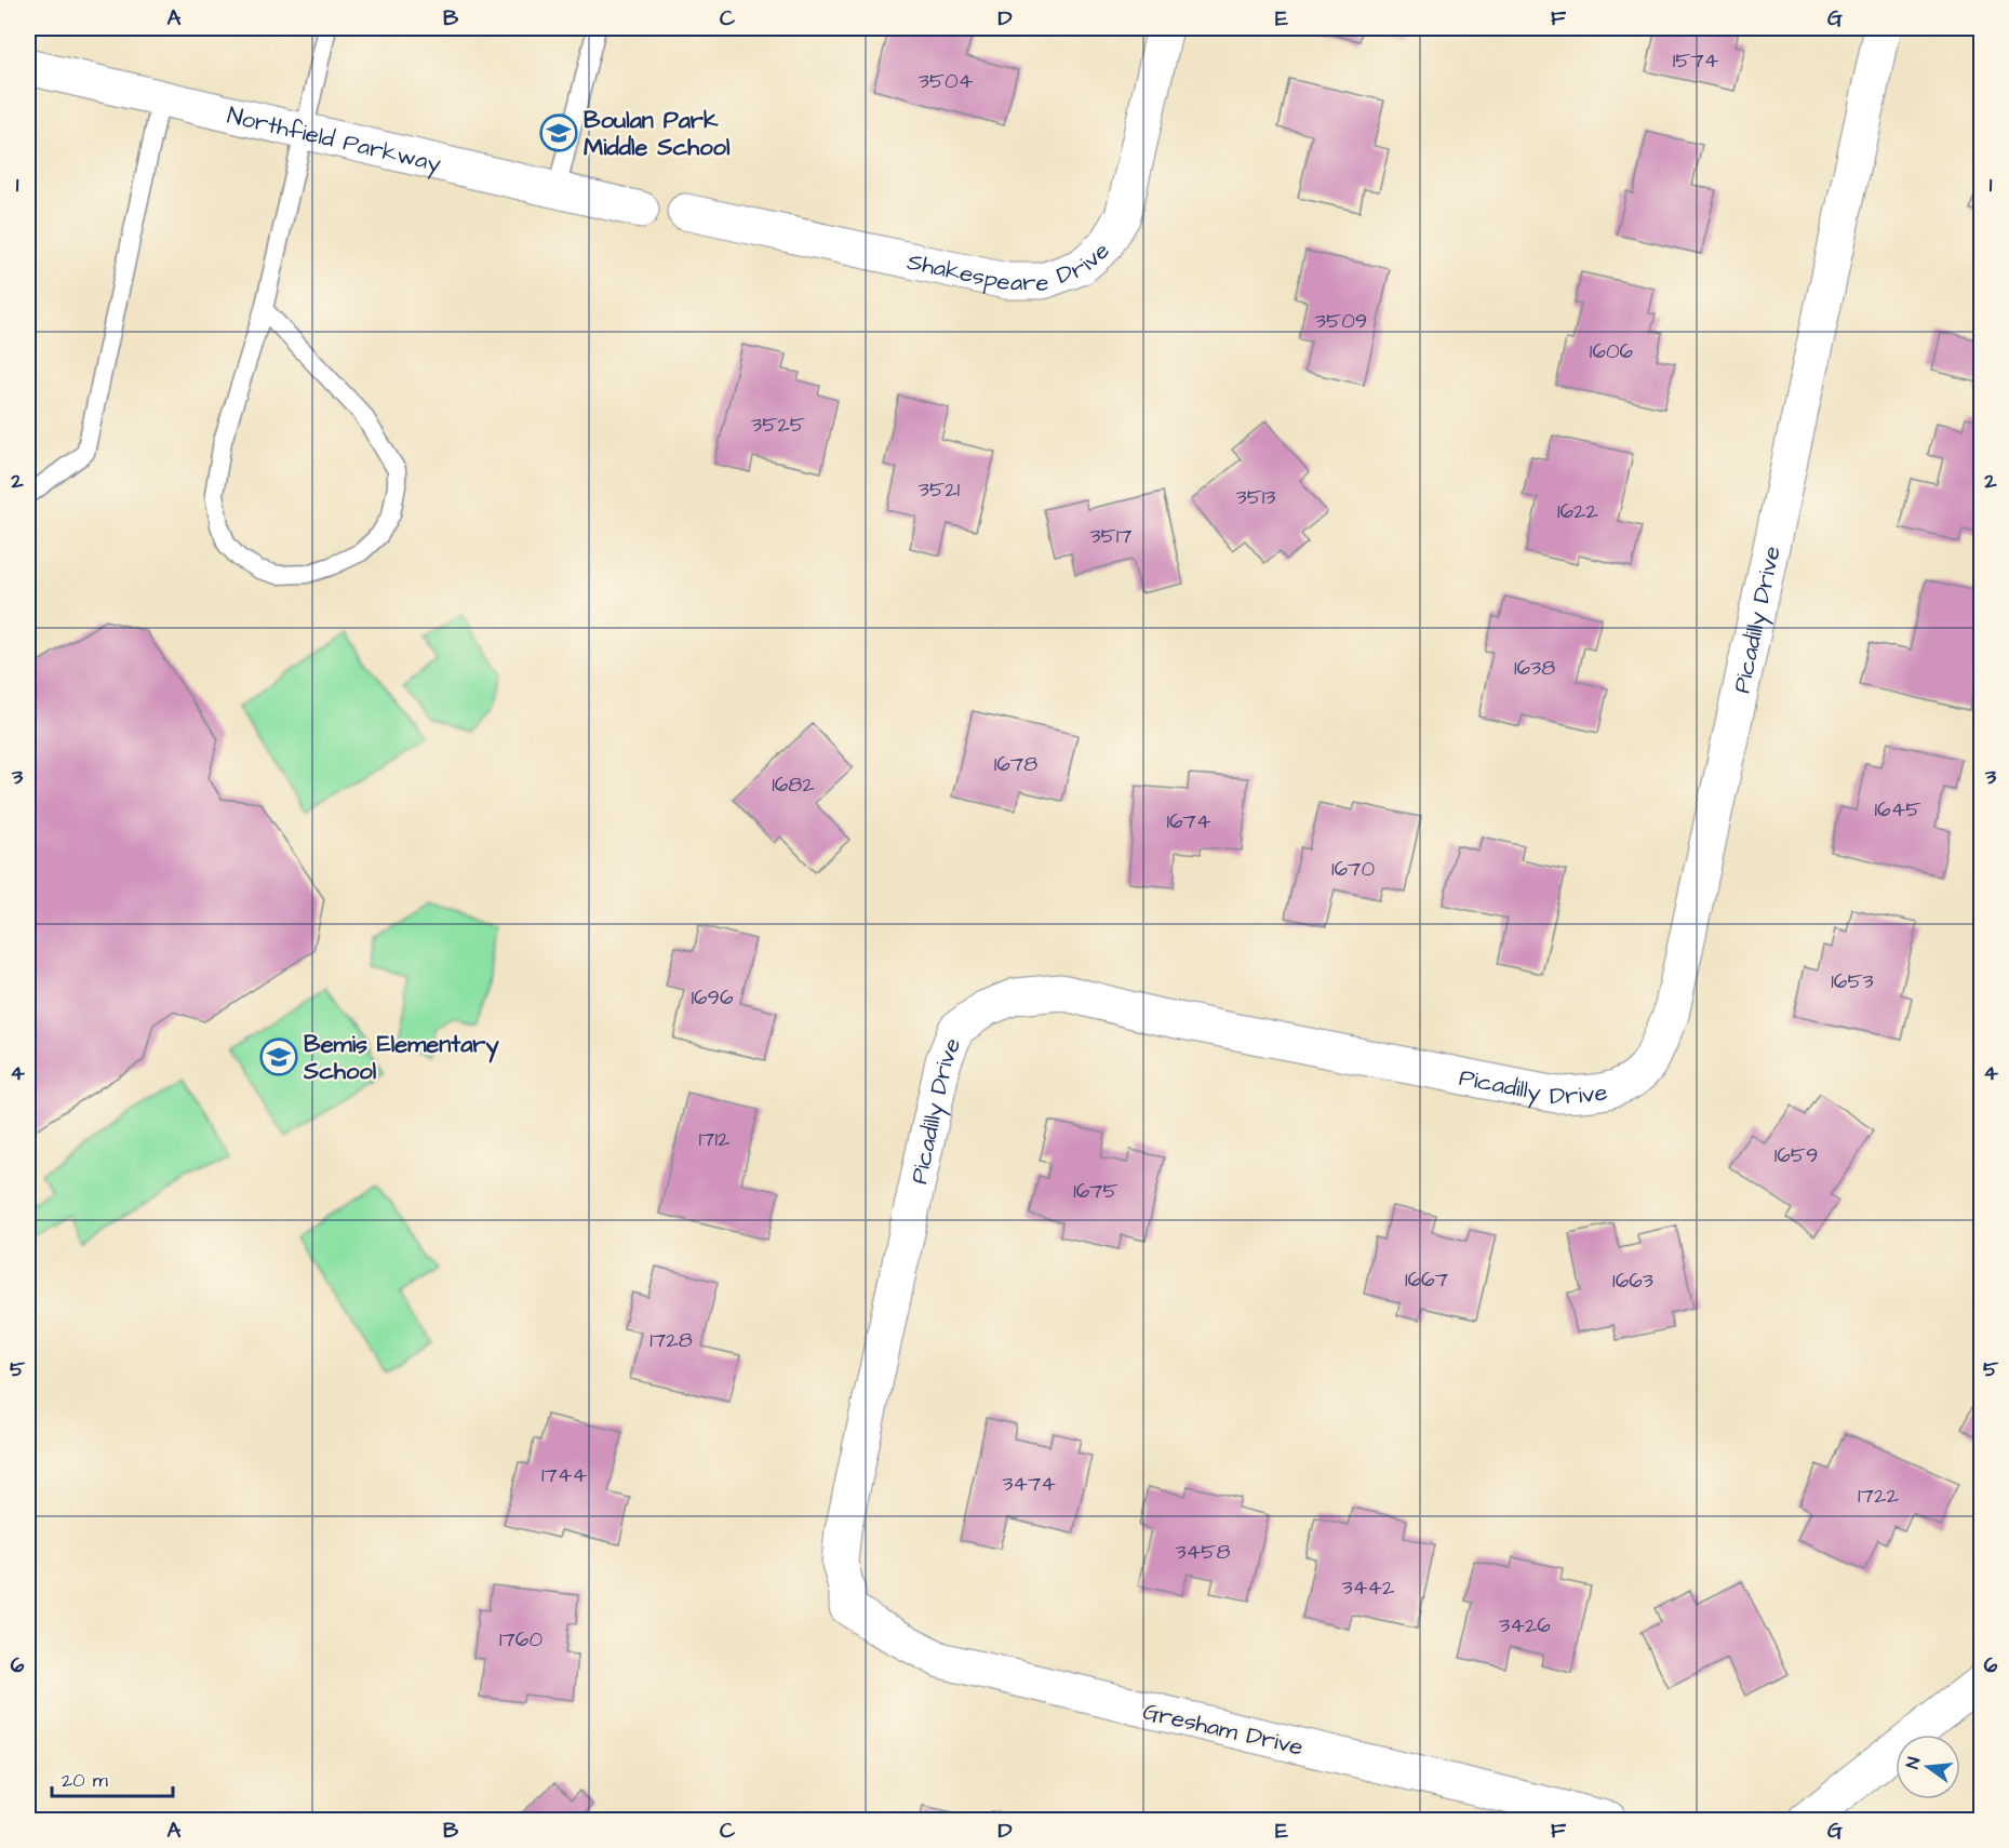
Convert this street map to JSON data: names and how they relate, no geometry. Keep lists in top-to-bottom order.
{
  "streets": {
    "street": [
      "Northfield Parkway",
      "Shakespeare Drive",
      "Picadilly Drive",
      "Gresham Drive"
    ]
  },
  "crossings": [
    ["Picadilly Drive", "Gresham Drive"]
  ],
  "places": {
    "school or university": ["Boulan Park Middle School", "Bemis Elementary School"]
  },
  "house_numbers": [
    "1574",
    "3504",
    "3509",
    "1606",
    "3525",
    "3521",
    "3513",
    "1622",
    "3517",
    "1638",
    "1678",
    "1682",
    "1645",
    "1674",
    "1670",
    "1653",
    "1696",
    "1712",
    "1659",
    "1675",
    "1667",
    "1663",
    "1728",
    "1744",
    "3474",
    "1722",
    "3458",
    "3442",
    "3426",
    "1760"
  ],
  "scale_bar": "20 m",
  "north": "left",
  "grid": {
    "columns": [
      "A",
      "B",
      "C",
      "D",
      "E",
      "F",
      "G"
    ],
    "rows": [
      "1",
      "2",
      "3",
      "4",
      "5",
      "6"
    ]
  }
}
